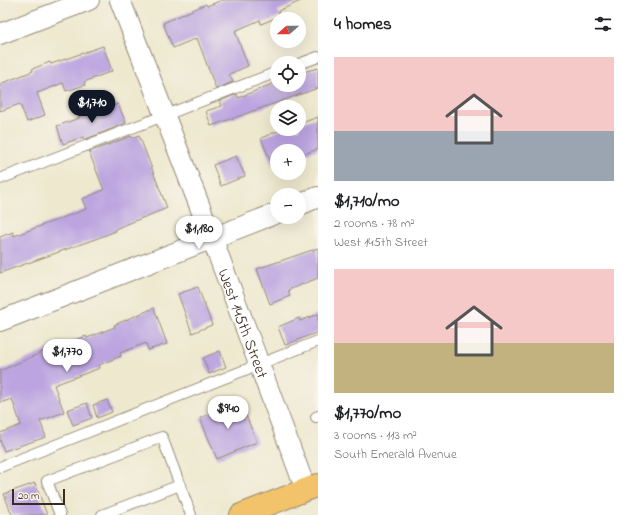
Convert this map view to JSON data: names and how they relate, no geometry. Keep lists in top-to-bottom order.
{
  "streets": {
    "street": ["West 145th Street"]
  },
  "scale_bar": "20 m",
  "north": "left",
  "page": {
    "heading": "4 homes",
    "map_buttons": ["+", "−"],
    "list": [
      {
        "name": "$1,710/mo",
        "note": "2 rooms · 78 m² · West 145th Street"
      },
      {
        "name": "$1,770/mo",
        "note": "3 rooms · 113 m² · South Emerald Avenue"
      }
    ],
    "price": [
      "$1,710",
      "$1,180",
      "$1,770",
      "$940"
    ],
    "scale": "20 m"
  }
}
